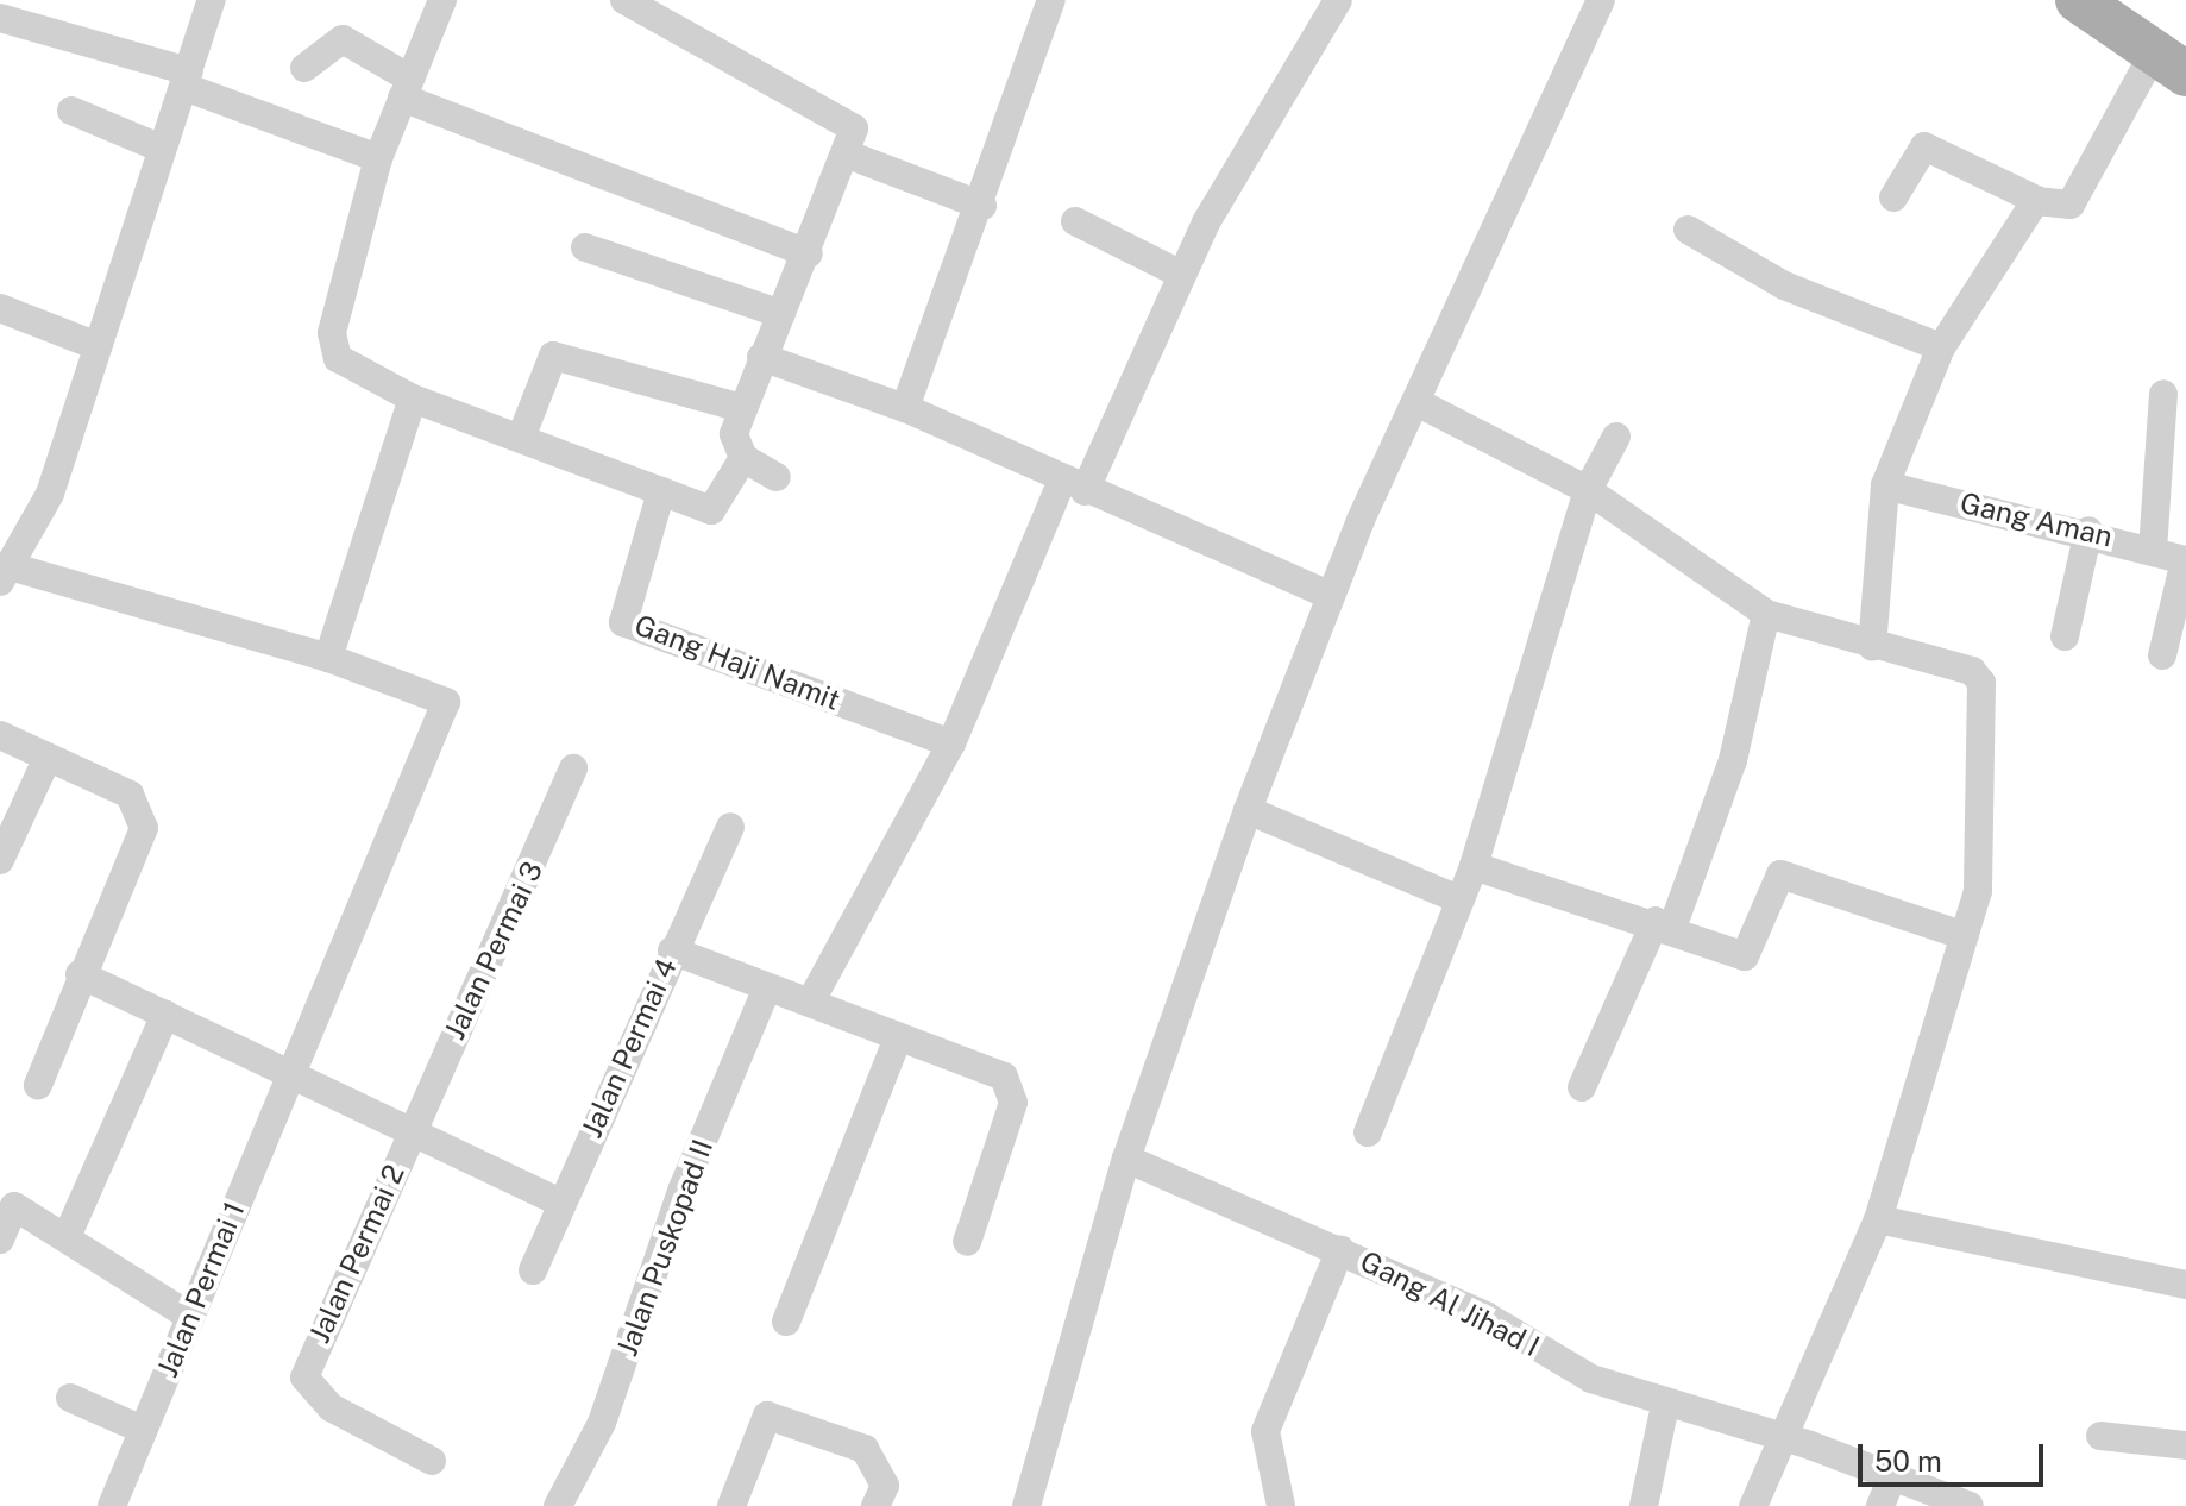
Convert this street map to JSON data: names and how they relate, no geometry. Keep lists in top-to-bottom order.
{
  "streets": {
    "street": [
      "Gang Aman",
      "Gang Haji Namit",
      "Jalan Permai 3",
      "Jalan Permai 4",
      "Jalan Puskopad II",
      "Jalan Permai 2",
      "Jalan Permai 1",
      "Gang Al Jihad I"
    ]
  },
  "crossings": [
    ["Jalan Permai 3", "Jalan Permai 2"]
  ],
  "scale_bar": "50 m"
}
